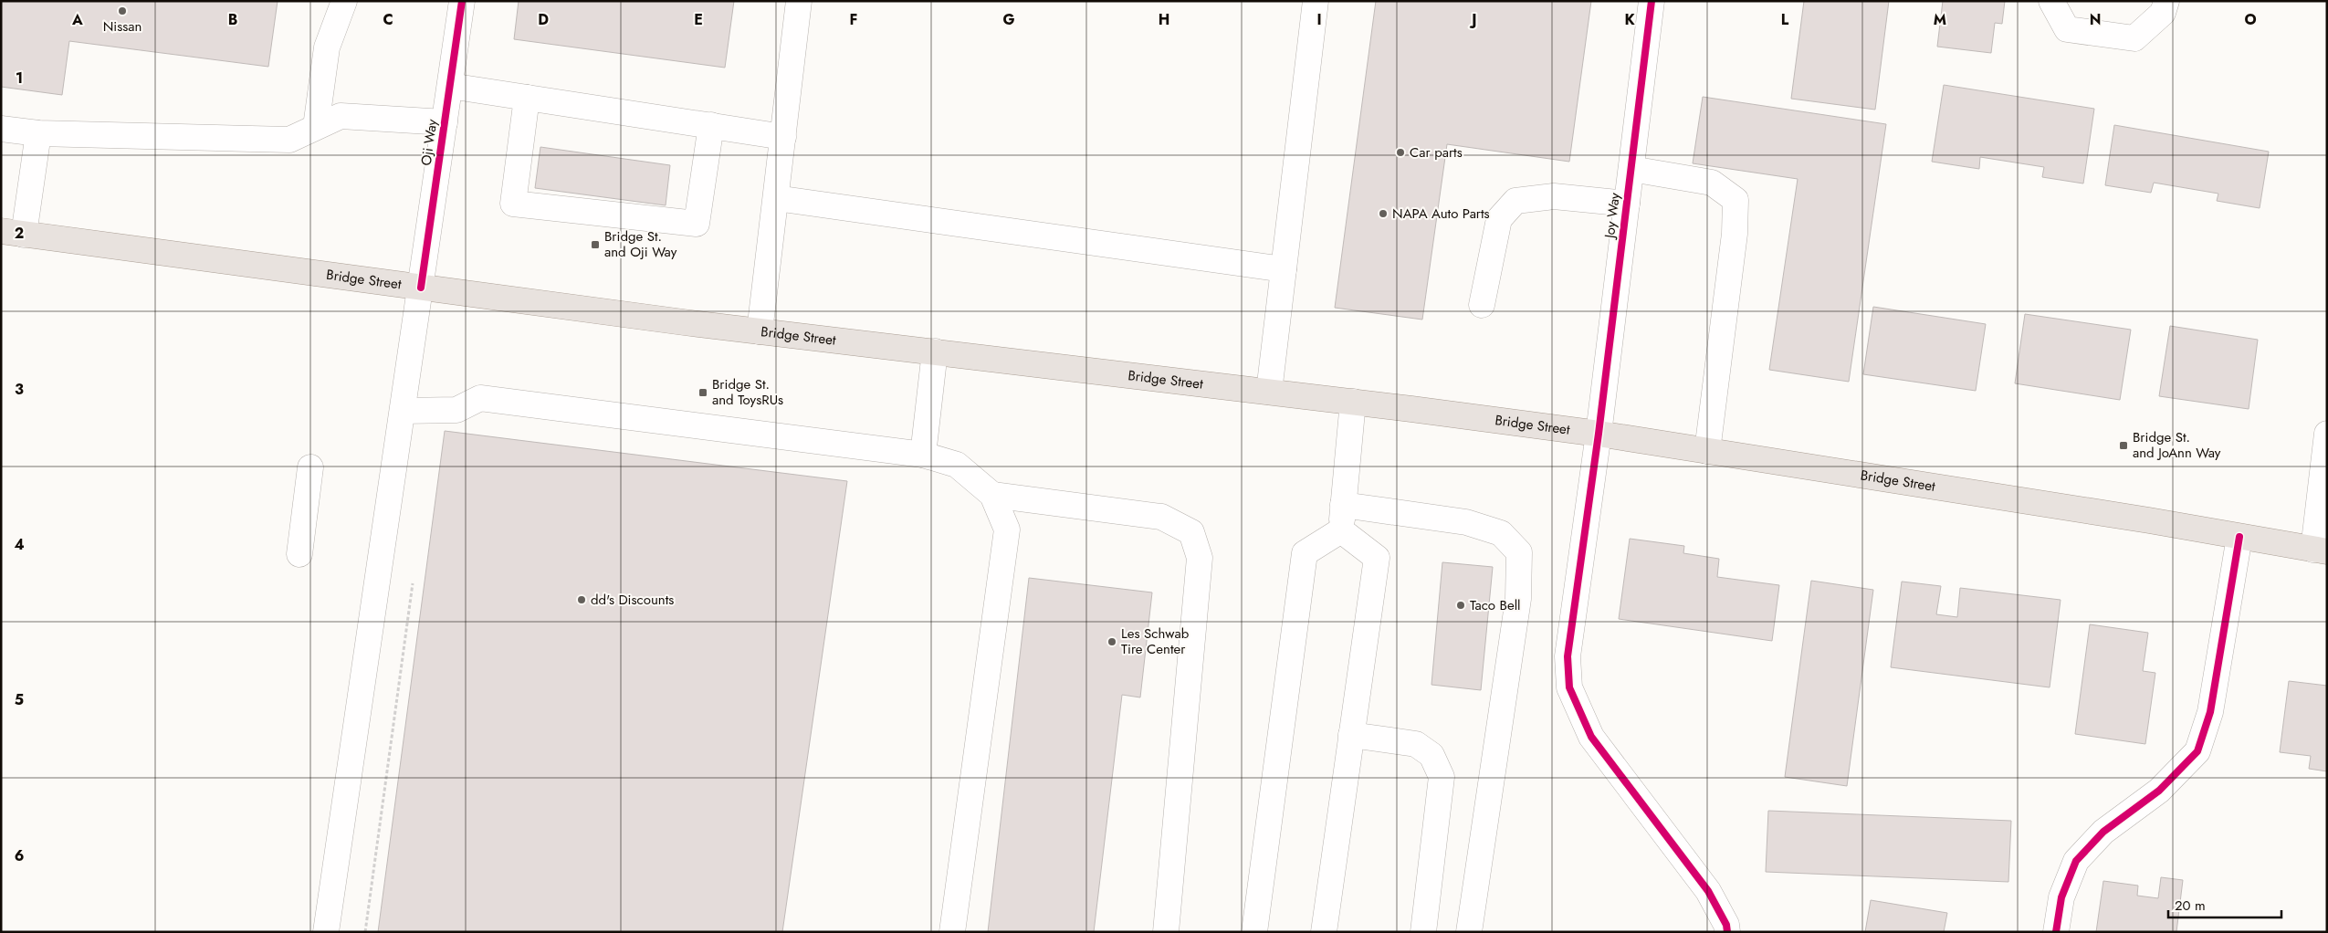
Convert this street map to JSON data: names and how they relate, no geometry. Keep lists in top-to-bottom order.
{
  "streets": {
    "main road": ["Bridge Street"],
    "street": ["Oji Way", "Joy Way"]
  },
  "crossings": [
    ["Oji Way", "Bridge Street"],
    ["Joy Way", "Bridge Street"]
  ],
  "places": {
    "other": [
      "Nissan",
      "Car parts",
      "NAPA Auto Parts",
      "dd's Discounts",
      "Taco Bell",
      "Les Schwab Tire Center"
    ],
    "transit": ["Bridge St. and Oji Way", "Bridge St. and ToysRUs", "Bridge St. and JoAnn Way"]
  },
  "scale_bar": "20 m",
  "grid": {
    "columns": [
      "A",
      "B",
      "C",
      "D",
      "E",
      "F",
      "G",
      "H",
      "I",
      "J",
      "K",
      "L",
      "M",
      "N",
      "O"
    ],
    "rows": [
      "1",
      "2",
      "3",
      "4",
      "5",
      "6"
    ]
  }
}
